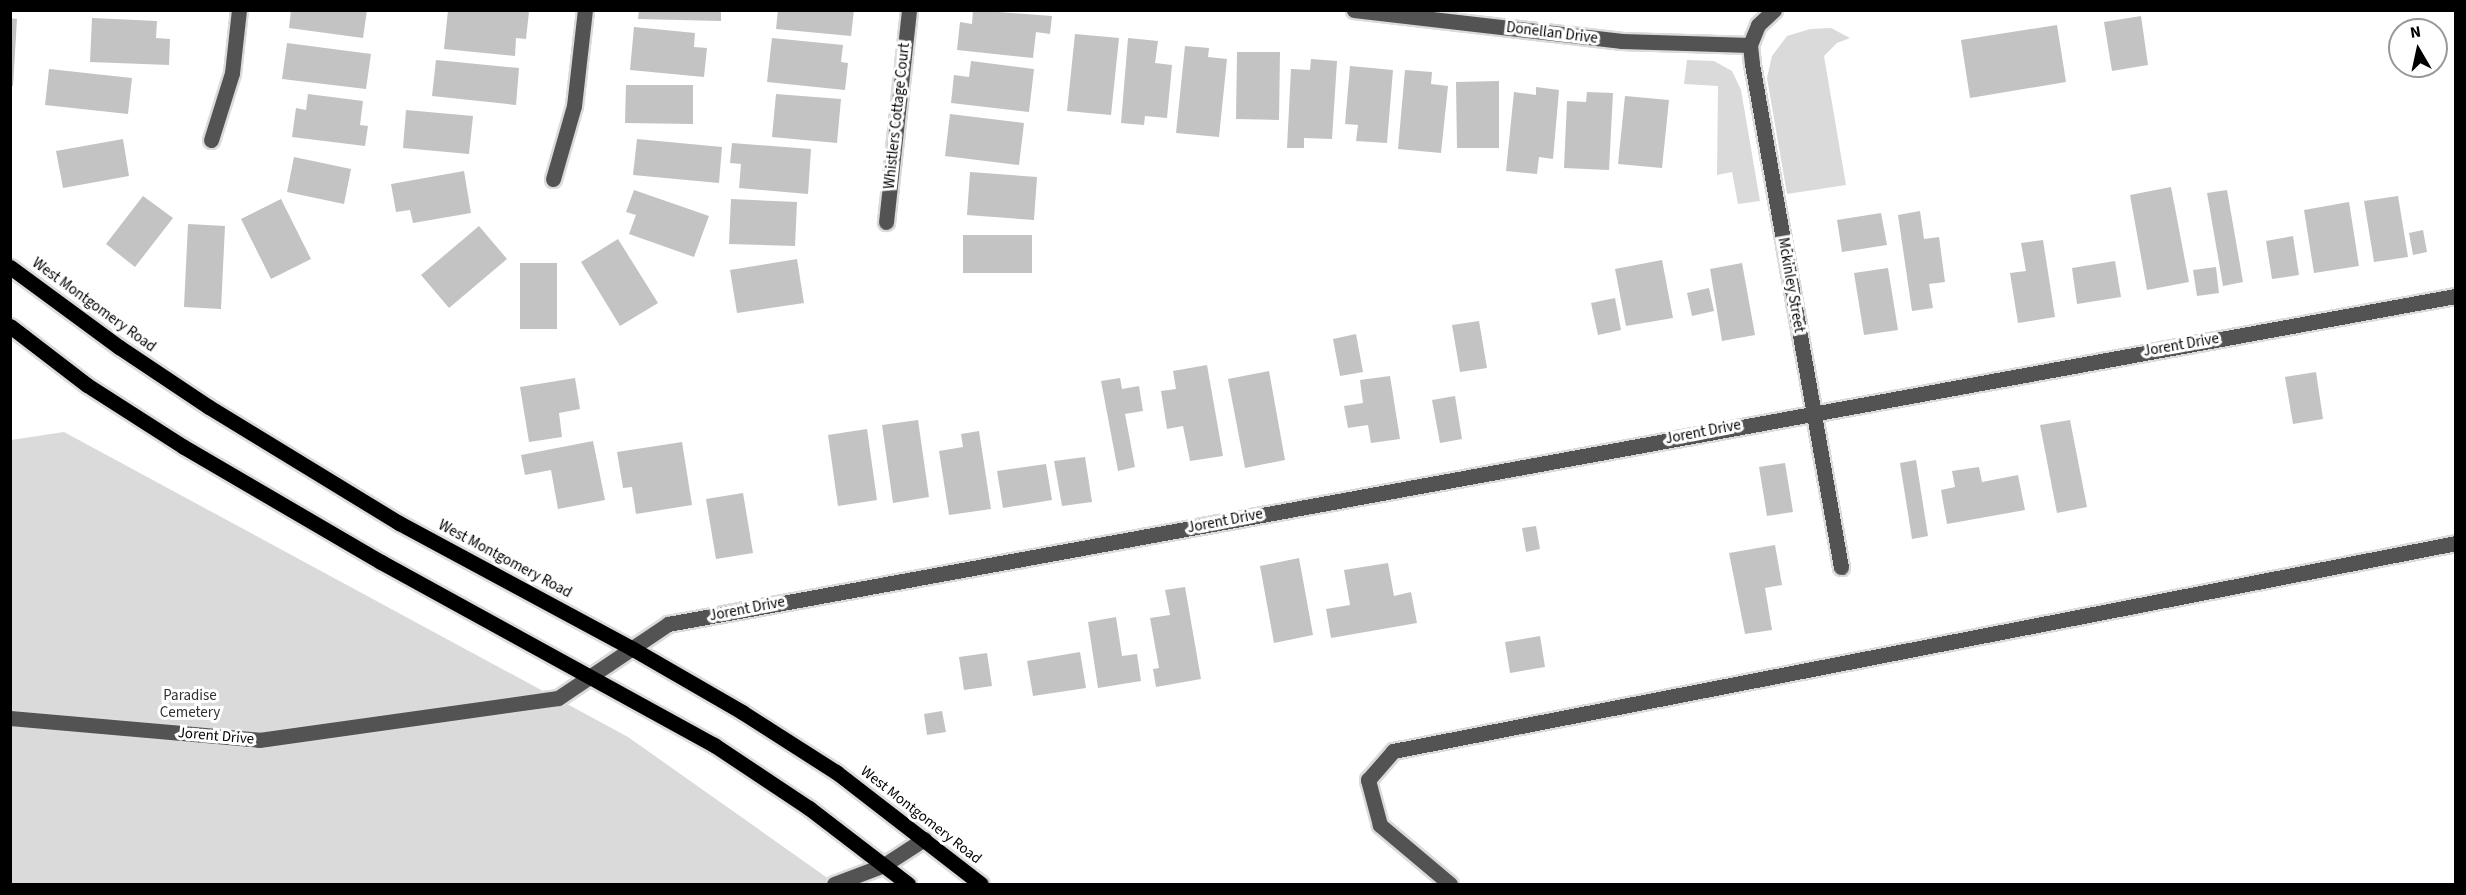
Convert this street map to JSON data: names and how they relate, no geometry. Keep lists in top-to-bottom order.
{
  "streets": {
    "main road": ["West Montgomery Road"],
    "street": [
      "Donellan Drive",
      "Whistlers Cottage Court",
      "Mckinley Street",
      "Jorent Drive"
    ]
  },
  "crossings": [
    ["Donellan Drive", "Mckinley Street"],
    ["Mckinley Street", "Jorent Drive"],
    ["West Montgomery Road", "Jorent Drive"]
  ],
  "parks": ["Paradise Cemetery"],
  "north": "top"
}
